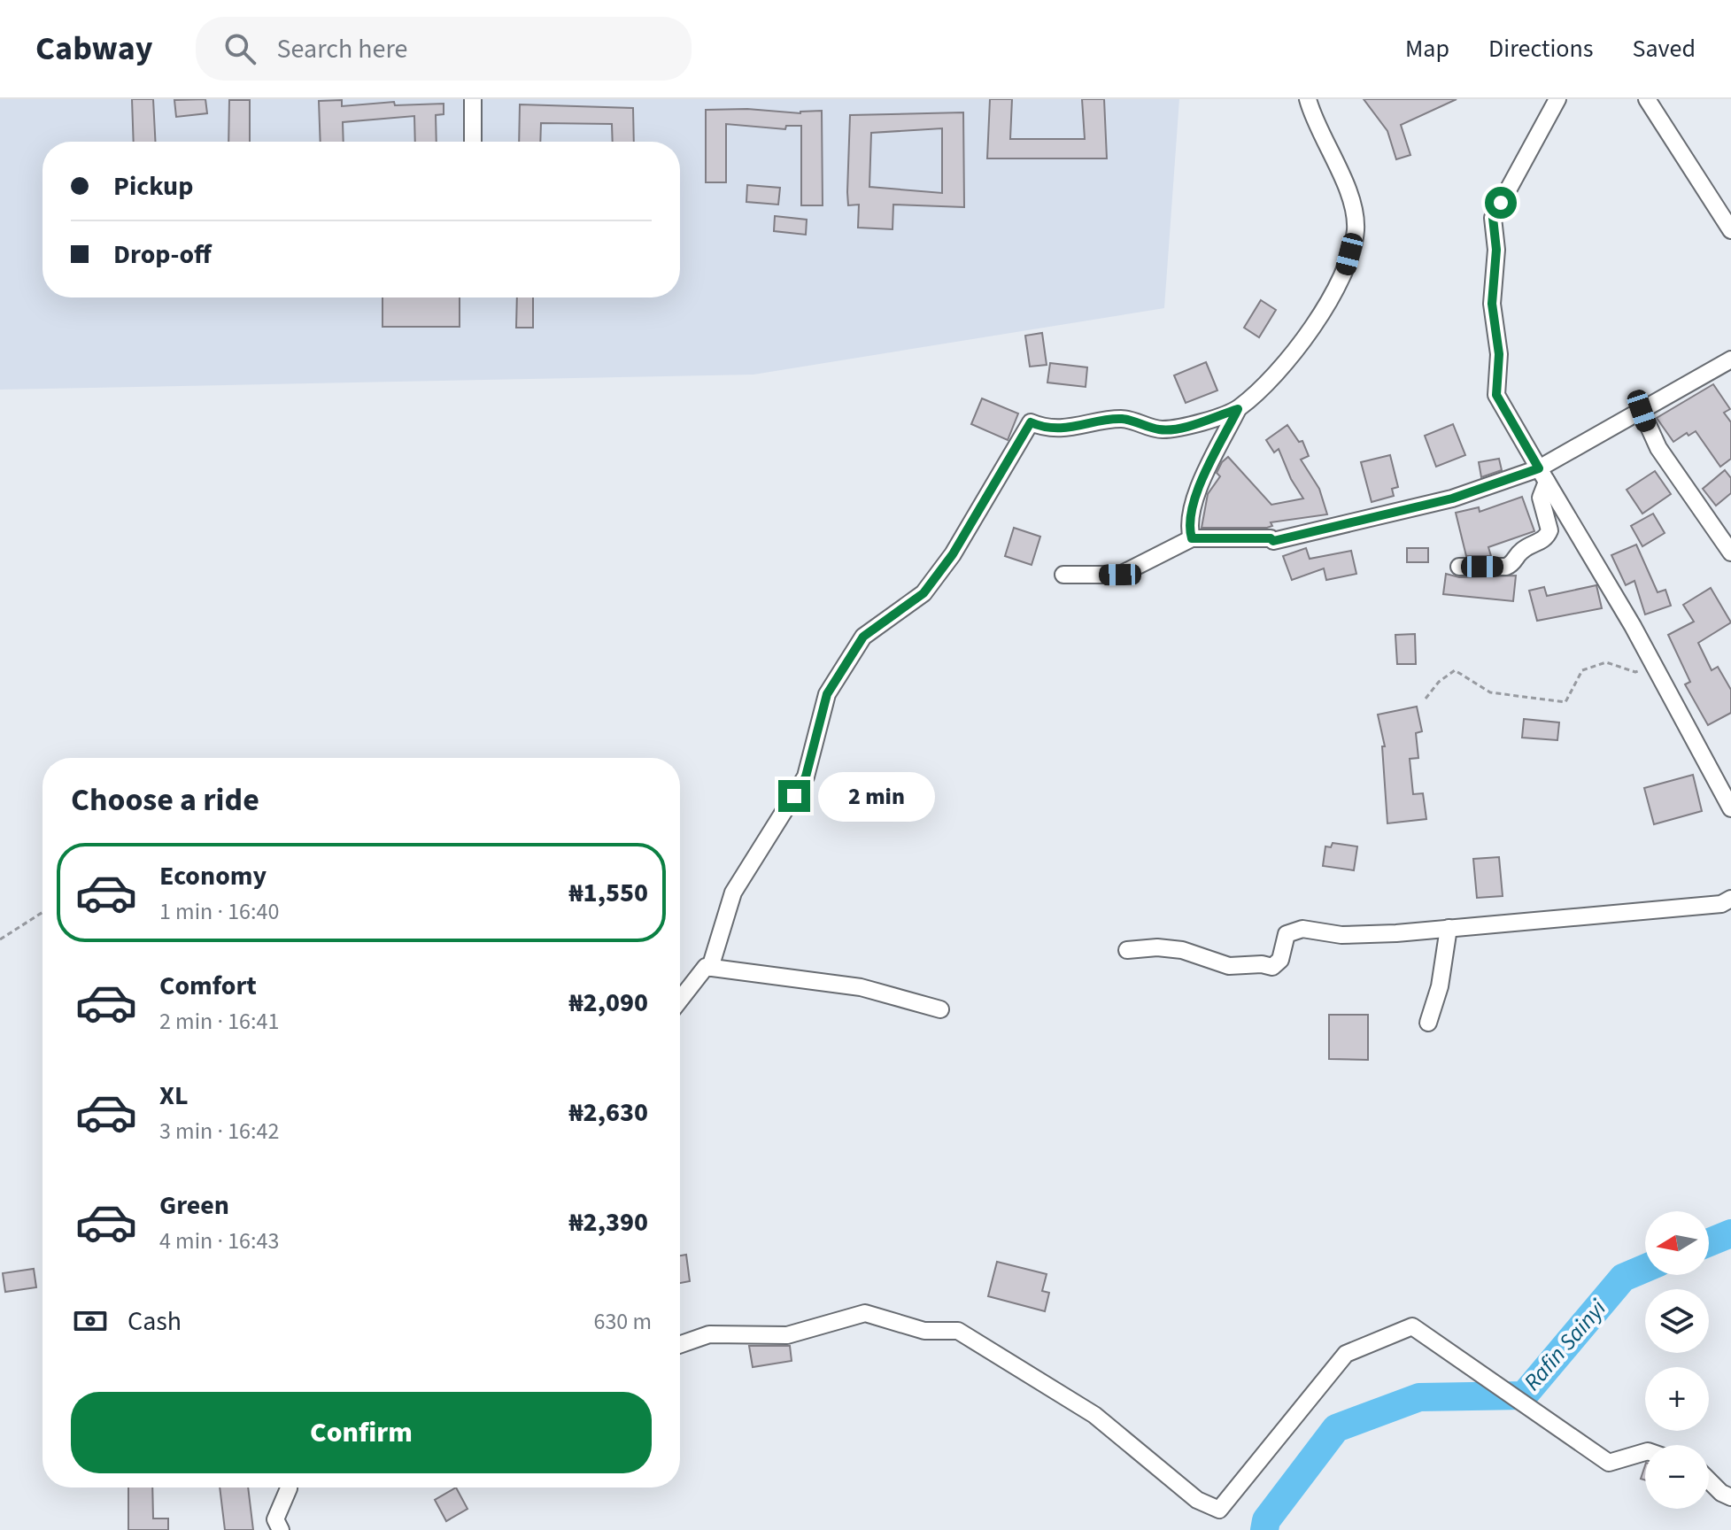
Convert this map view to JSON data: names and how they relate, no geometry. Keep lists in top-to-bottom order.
{
  "water": ["Rafin Sainyi"],
  "north": "left",
  "page": {
    "header": "Cabway",
    "search": "Search here",
    "nav": ["Map", "Directions", "Saved"],
    "banner": ["Pickup", "Drop-off"],
    "heading": "Choose a ride",
    "bubble": "2 min",
    "list": [
      {
        "name": "Economy",
        "note": "1 min · 16:40",
        "value": "₦1,550"
      },
      {
        "name": "Comfort",
        "note": "2 min · 16:41",
        "value": "₦2,090"
      },
      {
        "name": "XL",
        "note": "3 min · 16:42",
        "value": "₦2,630"
      },
      {
        "name": "Green",
        "note": "4 min · 16:43",
        "value": "₦2,390"
      }
    ],
    "map_buttons": ["+", "−"],
    "pay": ["Cash", "630 m"],
    "buttons": "Confirm"
  }
}
